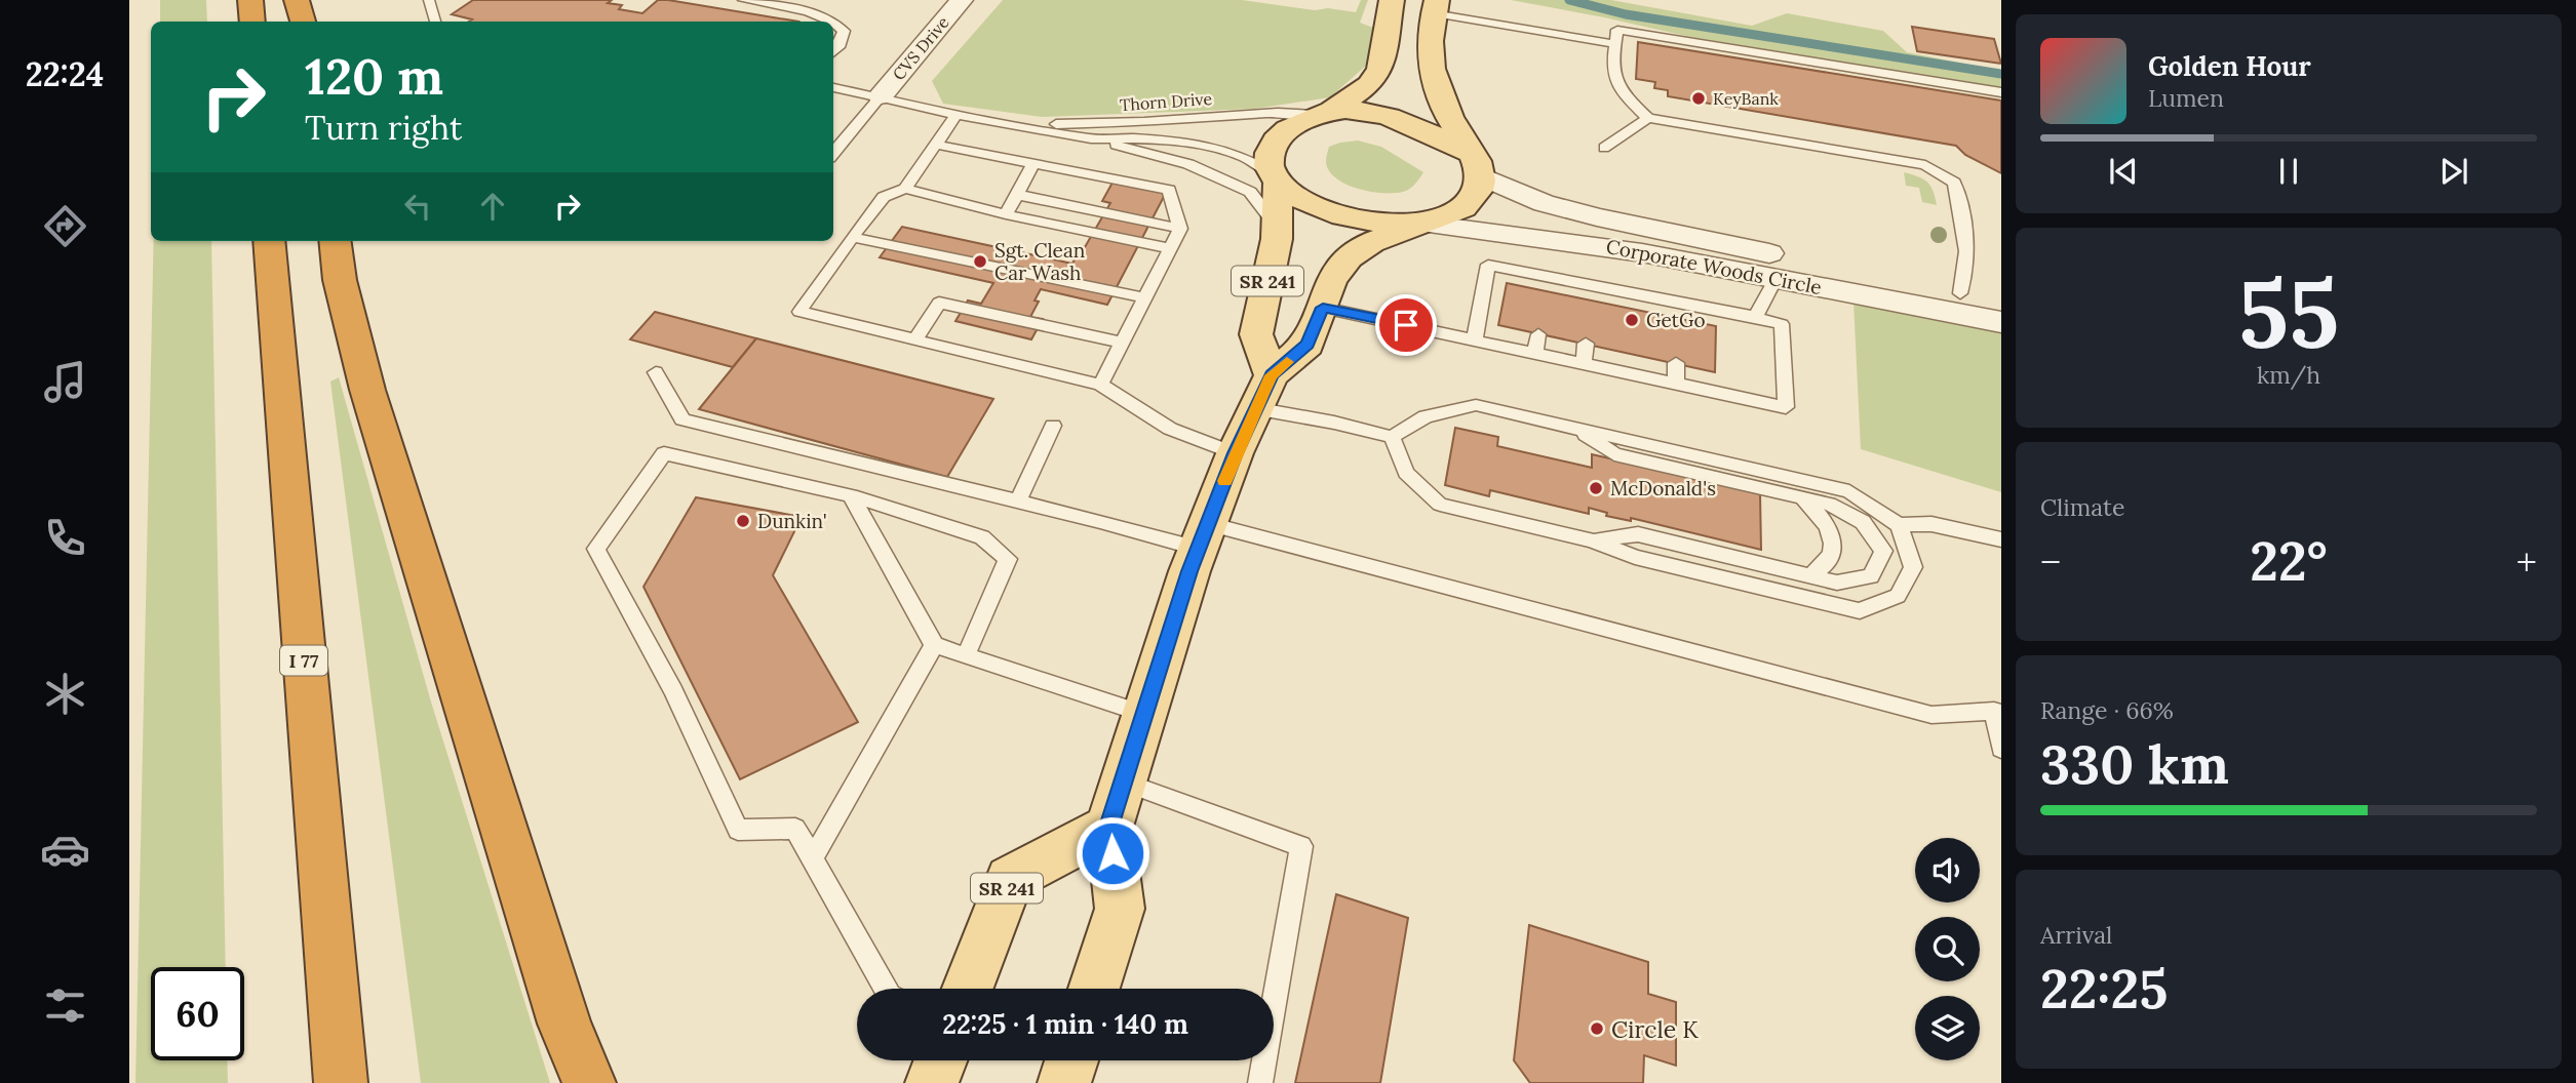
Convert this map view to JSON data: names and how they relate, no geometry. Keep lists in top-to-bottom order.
{
  "streets": {
    "highway": ["I 77"],
    "main road": ["SR 241"],
    "street": ["CVS Drive", "Corporate Woods Circle"],
    "lane": ["Thorn Drive"]
  },
  "crossings": [
    ["CVS Drive", "Thorn Drive"],
    ["Thorn Drive", "SR 241"],
    ["Corporate Woods Circle", "SR 241"]
  ],
  "places": [
    "KeyBank",
    "Sgt. Clean Car Wash",
    "GetGo",
    "McDonald's",
    "Dunkin'",
    "Circle K"
  ],
  "page": {
    "tabs": "22:24",
    "turn": ["120 m", "Turn right"],
    "song": ["Golden Hour", "Lumen"],
    "tile": [
      ["55", "km/h"],
      "Climate",
      ["Range · 66%", "330 km"],
      ["Arrival", "22:25"]
    ],
    "heat": ["−", "22°", "+"],
    "limit": "60",
    "trip": "22:25 · 1 min · 140 m"
  }
}
